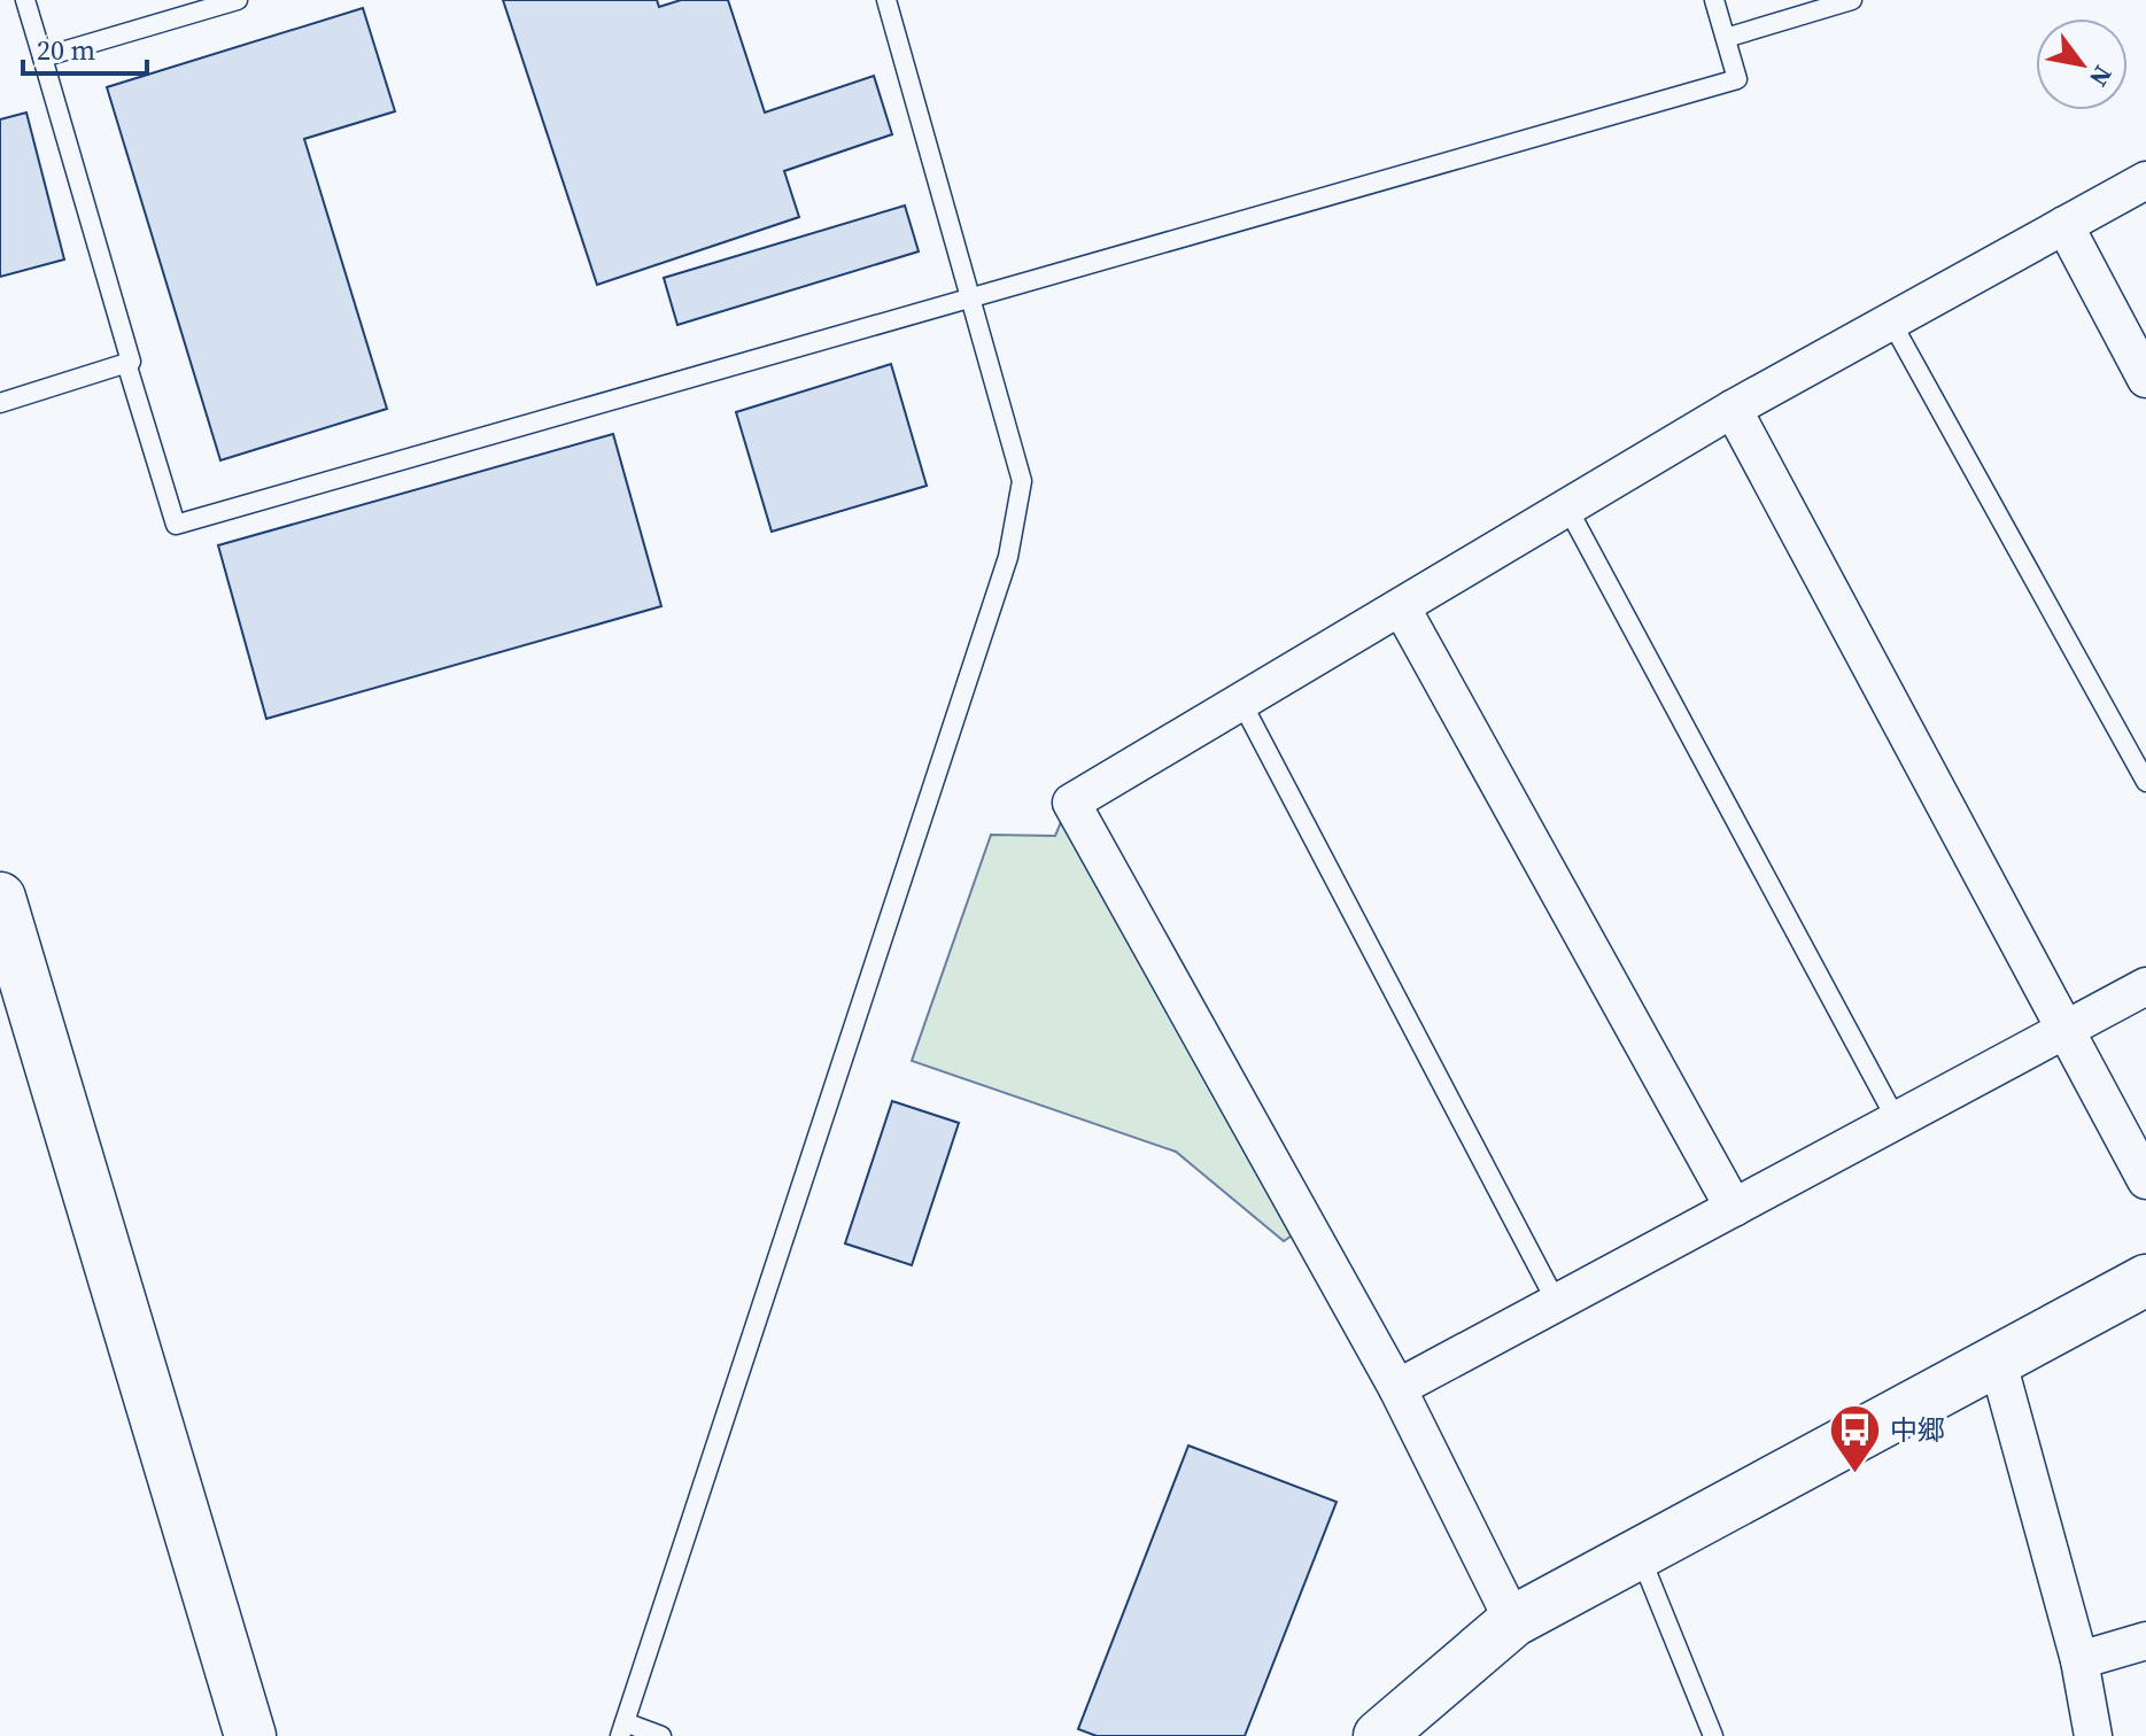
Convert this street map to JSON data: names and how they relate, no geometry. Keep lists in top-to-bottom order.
{
  "places": {
    "bus stop": ["中郷"]
  },
  "scale_bar": "20 m",
  "north": "bottom right"
}
